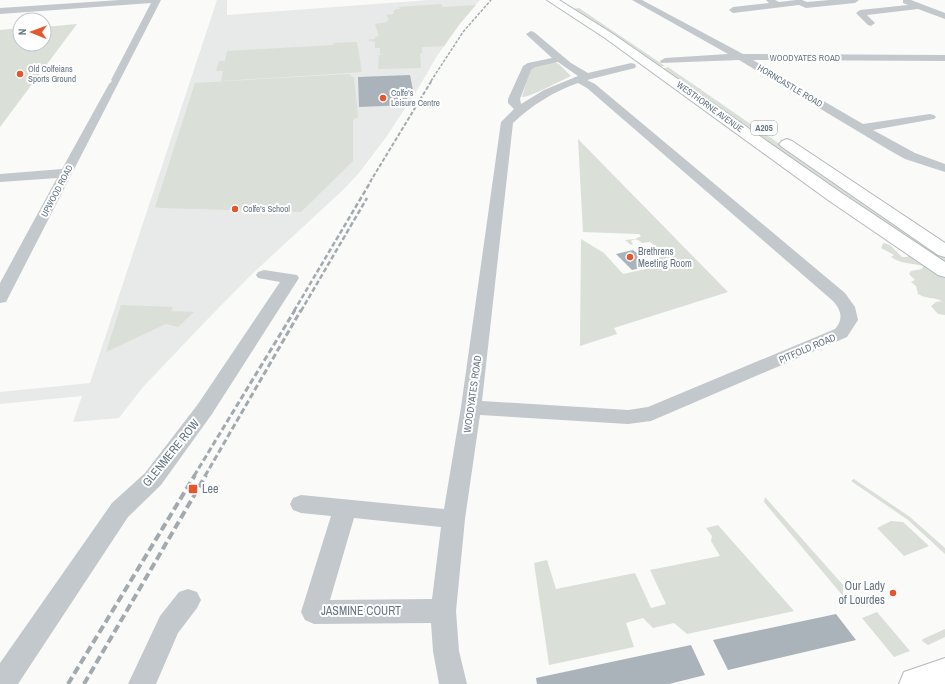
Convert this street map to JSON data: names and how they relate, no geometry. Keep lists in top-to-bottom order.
{
  "streets": {
    "main road": ["WESTHORNE AVENUE", "A205"],
    "street": [
      "WOODYATES ROAD",
      "HORNCASTLE ROAD",
      "UPWOOD ROAD",
      "PITFOLD ROAD",
      "GLENMERE ROW",
      "JASMINE COURT"
    ]
  },
  "crossings": [
    ["WOODYATES ROAD", "HORNCASTLE ROAD"],
    ["WOODYATES ROAD", "WESTHORNE AVENUE"],
    ["WOODYATES ROAD", "PITFOLD ROAD"],
    ["WOODYATES ROAD", "JASMINE COURT"]
  ],
  "places": {
    "other": [
      "Old Colfeians Sports Ground",
      "Colfe's Leisure Centre",
      "Colfe's School",
      "Brethrens Meeting Room",
      "Our Lady of Lourdes"
    ],
    "transit": ["Lee"]
  },
  "north": "left"
}
